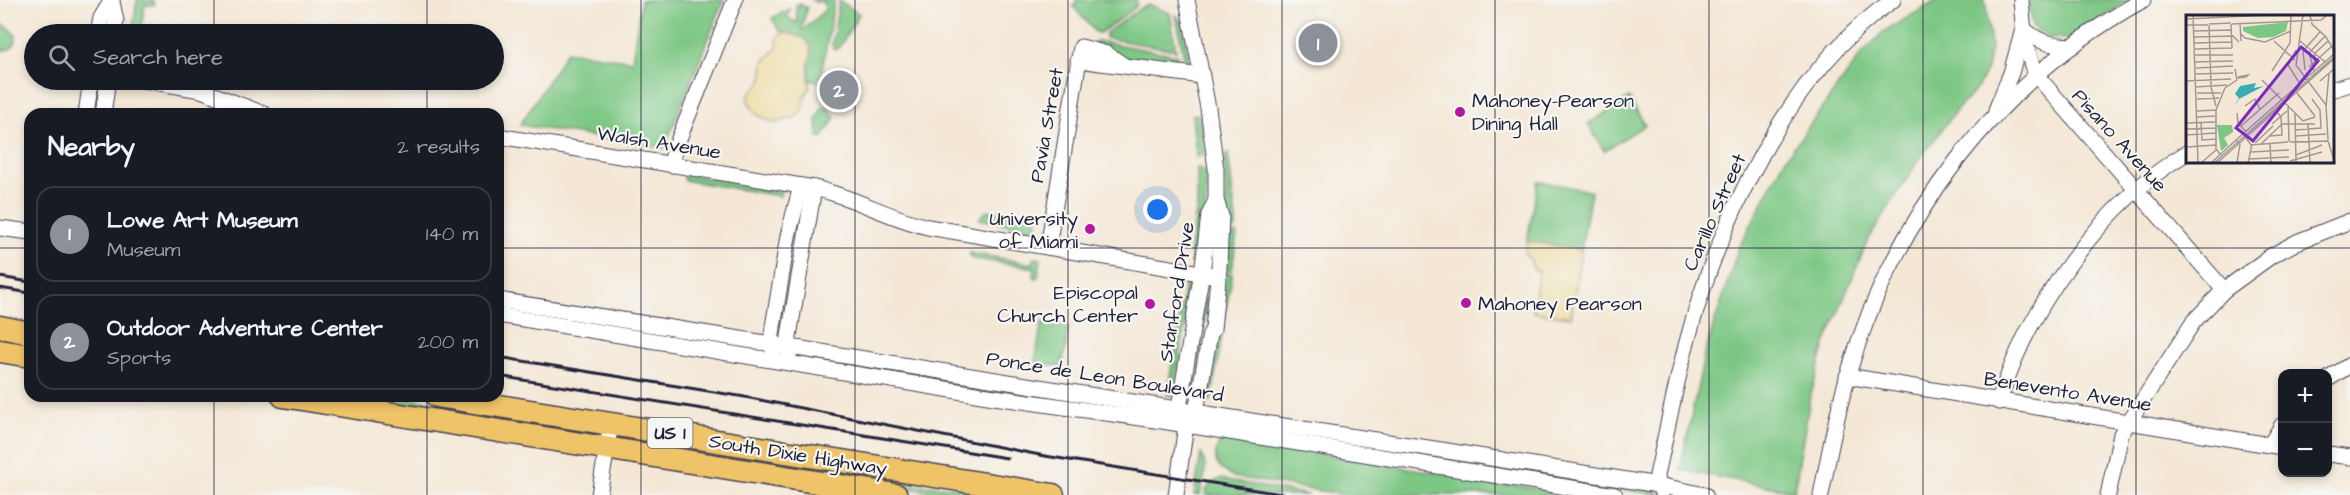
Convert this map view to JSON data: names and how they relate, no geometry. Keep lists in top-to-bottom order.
{
  "streets": {
    "highway": ["US 1", "South Dixie Highway"],
    "street": [
      "Pavia Street",
      "Pisano Avenue",
      "Walsh Avenue",
      "Carillo Street",
      "Stanford Drive",
      "Ponce de Leon Boulevard",
      "Benevento Avenue"
    ]
  },
  "crossings": [
    ["Pavia Street", "Walsh Avenue"],
    ["Pavia Street", "Stanford Drive"],
    ["Walsh Avenue", "Stanford Drive"],
    ["Carillo Street", "Ponce de Leon Boulevard"],
    ["Stanford Drive", "Ponce de Leon Boulevard"]
  ],
  "places": [
    "Mahoney-Pearson Dining Hall",
    "University of Miami",
    "Mahoney Pearson",
    "Episcopal Church Center"
  ],
  "page": {
    "pins": ["1", "2"],
    "search": "Search here",
    "heading": ["Nearby", "2 results"],
    "list": [
      {
        "mark": "1",
        "name": "Lowe Art Museum",
        "note": "Museum",
        "value": "140 m"
      },
      {
        "mark": "2",
        "name": "Outdoor Adventure Center",
        "note": "Sports",
        "value": "200 m"
      }
    ],
    "map_buttons": ["+", "−"]
  }
}
